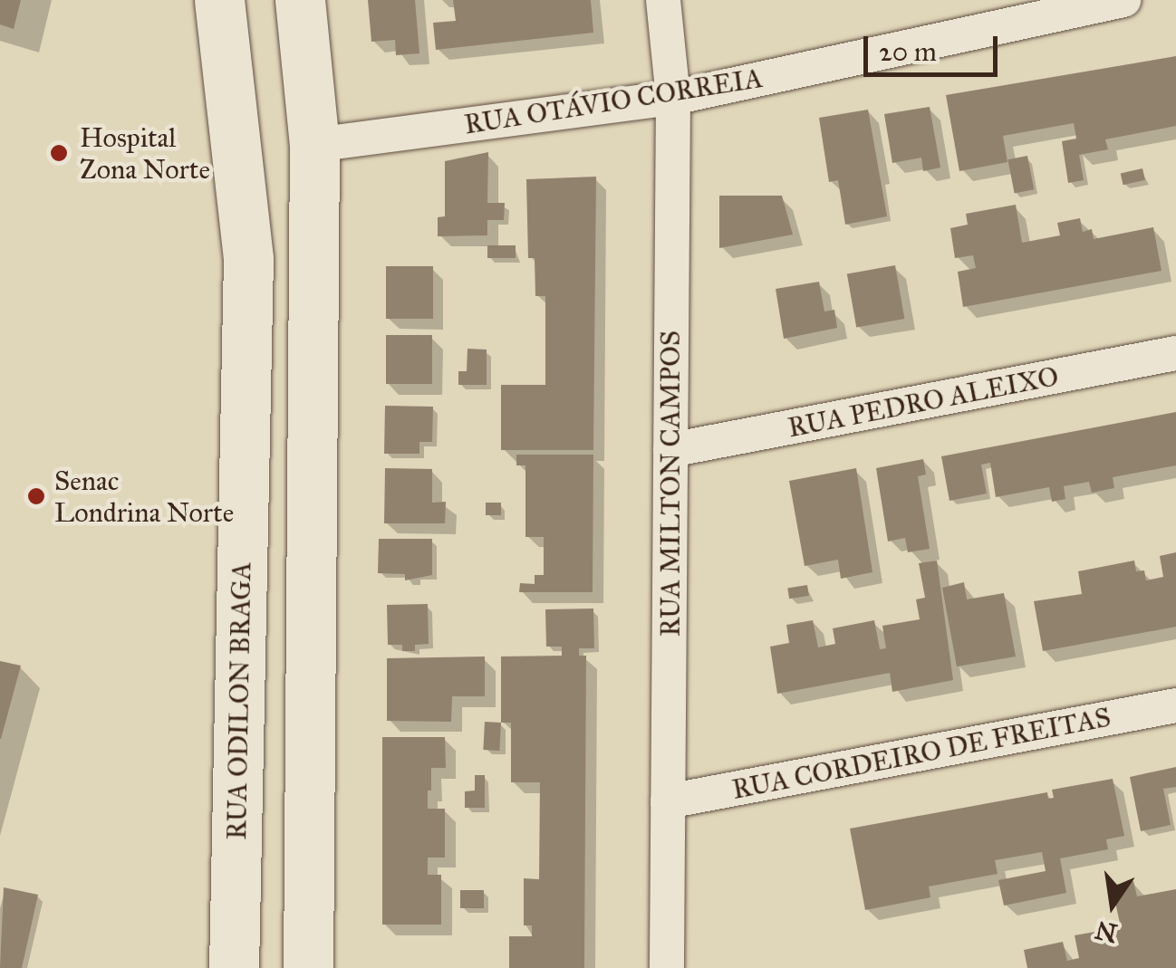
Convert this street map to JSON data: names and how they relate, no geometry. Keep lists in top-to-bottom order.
{
  "streets": {
    "street": [
      "RUA OTÁVIO CORREIA",
      "RUA PEDRO ALEIXO",
      "RUA MILTON CAMPOS",
      "RUA ODILON BRAGA",
      "RUA CORDEIRO DE FREITAS"
    ]
  },
  "crossings": [
    ["RUA OTÁVIO CORREIA", "RUA MILTON CAMPOS"],
    ["RUA PEDRO ALEIXO", "RUA MILTON CAMPOS"],
    ["RUA MILTON CAMPOS", "RUA CORDEIRO DE FREITAS"]
  ],
  "places": ["Hospital Zona Norte", "Senac Londrina Norte"],
  "scale_bar": "20 m",
  "north": "bottom"
}
